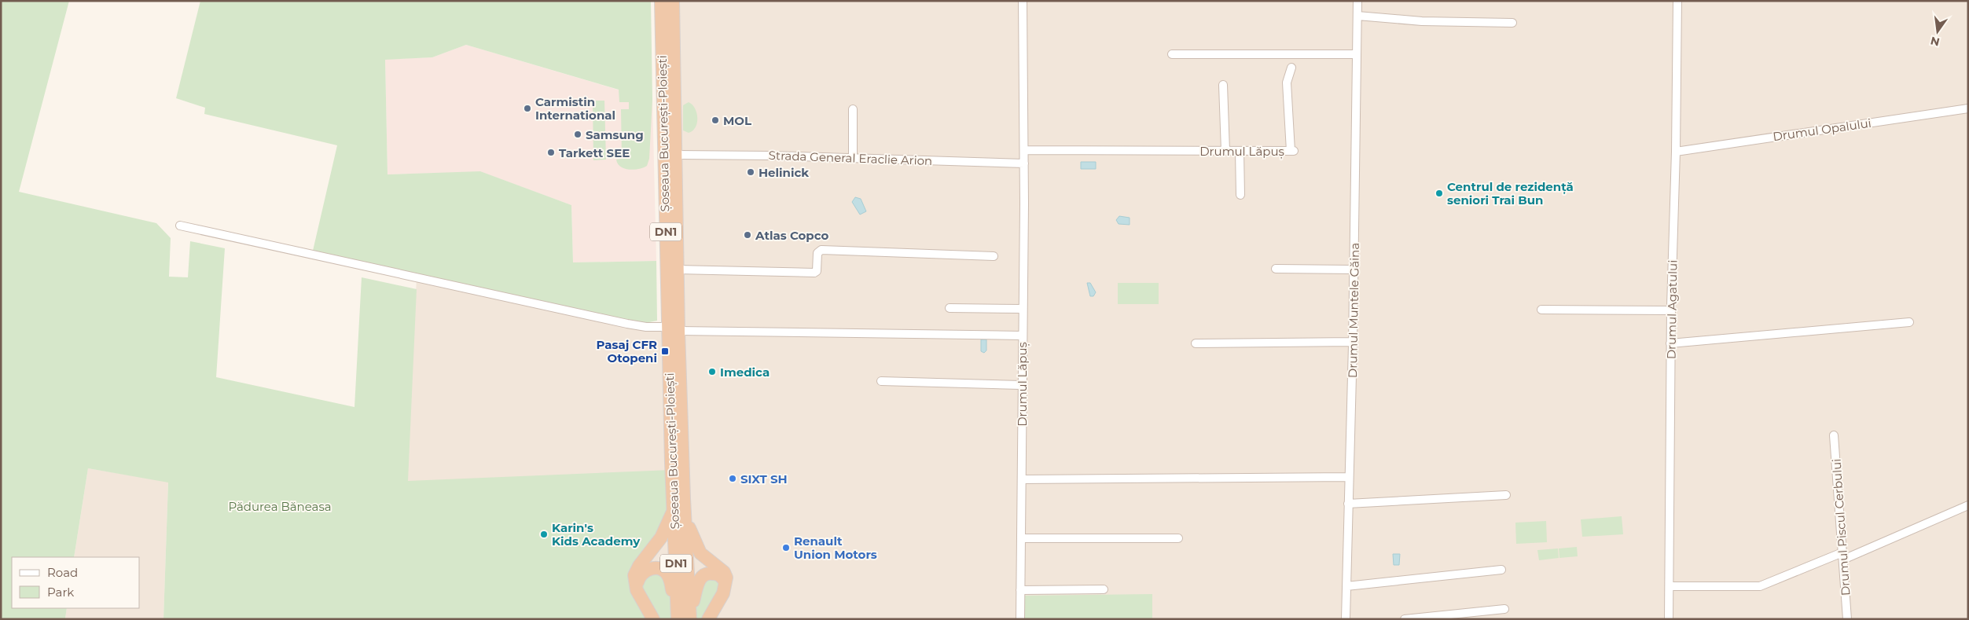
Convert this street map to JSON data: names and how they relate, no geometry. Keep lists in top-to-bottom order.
{
  "streets": {
    "highway": ["Șoseaua București-Ploiești", "DN1"],
    "street": [
      "Drumul Opalului",
      "Drumul Lăpuș",
      "Strada General Eraclie Arion",
      "Drumul Agatului",
      "Drumul Muntele Găina",
      "Drumul Piscul Cerbului"
    ]
  },
  "crossings": [
    ["Drumul Opalului", "Drumul Agatului"],
    ["Șoseaua București-Ploiești", "Strada General Eraclie Arion"],
    ["Drumul Lăpuș", "Strada General Eraclie Arion"]
  ],
  "parks": ["Pădurea Băneasa"],
  "places": {
    "other": [
      "Carmistin International",
      "MOL",
      "Samsung",
      "Tarkett SEE",
      "Helinick",
      "Centrul de rezidență seniori Trai Bun",
      "Atlas Copco",
      "Imedica",
      "SIXT SH",
      "Karin's Kids Academy",
      "Renault Union Motors"
    ],
    "transit": ["Pasaj CFR Otopeni"]
  },
  "legend": ["Road", "Park"],
  "north": "bottom"
}
